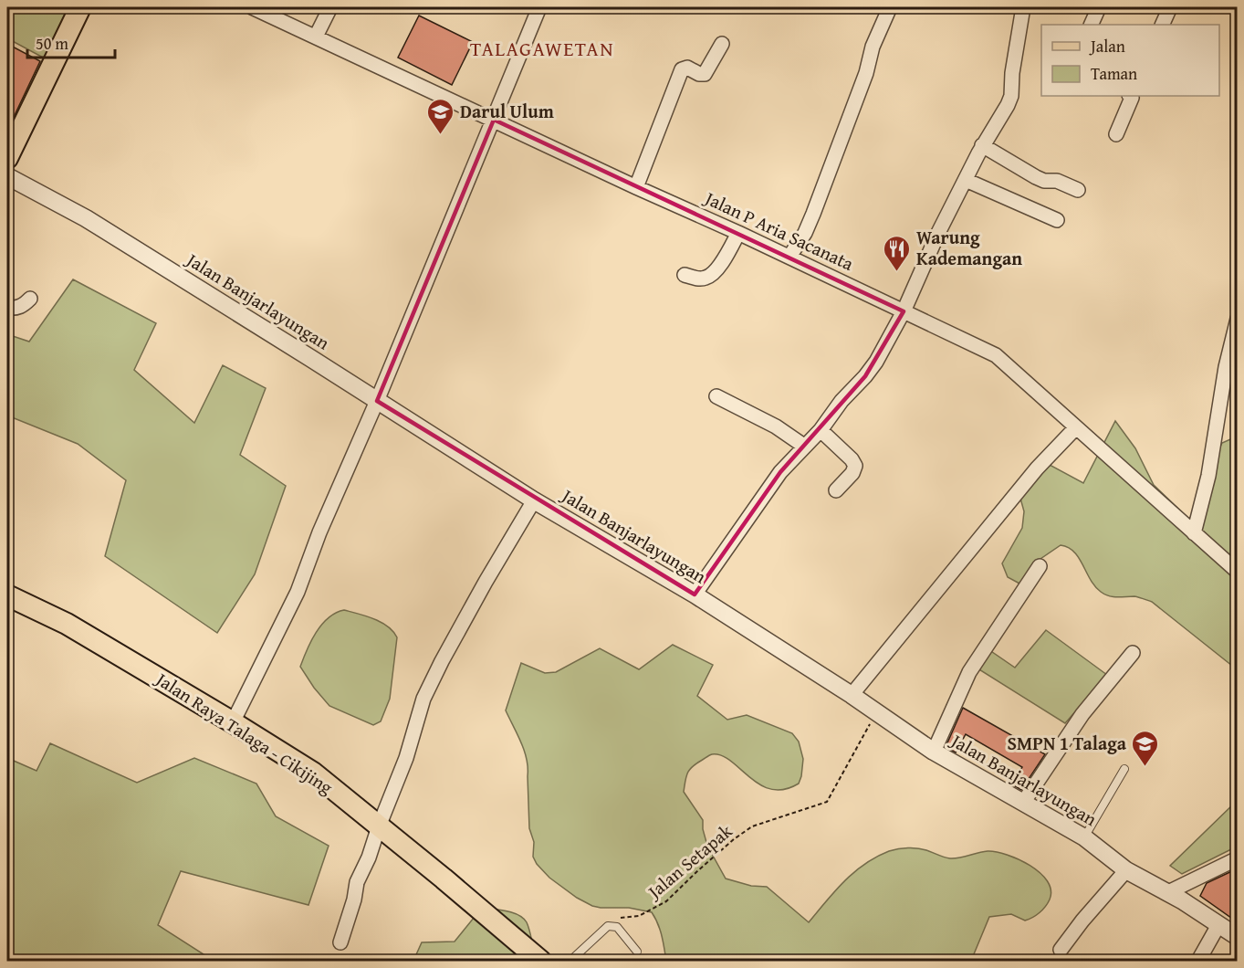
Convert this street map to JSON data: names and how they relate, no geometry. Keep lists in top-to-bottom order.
{
  "streets": {
    "main road": ["Jalan Raya Talaga - Cikijing"],
    "street": ["Jalan P Aria Sacanata", "Jalan Banjarlayungan"],
    "path": ["Jalan Setapak"]
  },
  "crossings": [
    ["Jalan Banjarlayungan", "Jalan Setapak"]
  ],
  "districts": ["TALAGAWETAN"],
  "places": {
    "school or university": ["Darul Ulum", "SMPN 1 Talaga"],
    "restaurant": ["Warung Kademangan"]
  },
  "legend": ["Jalan", "Taman"],
  "scale_bar": "50 m"
}
